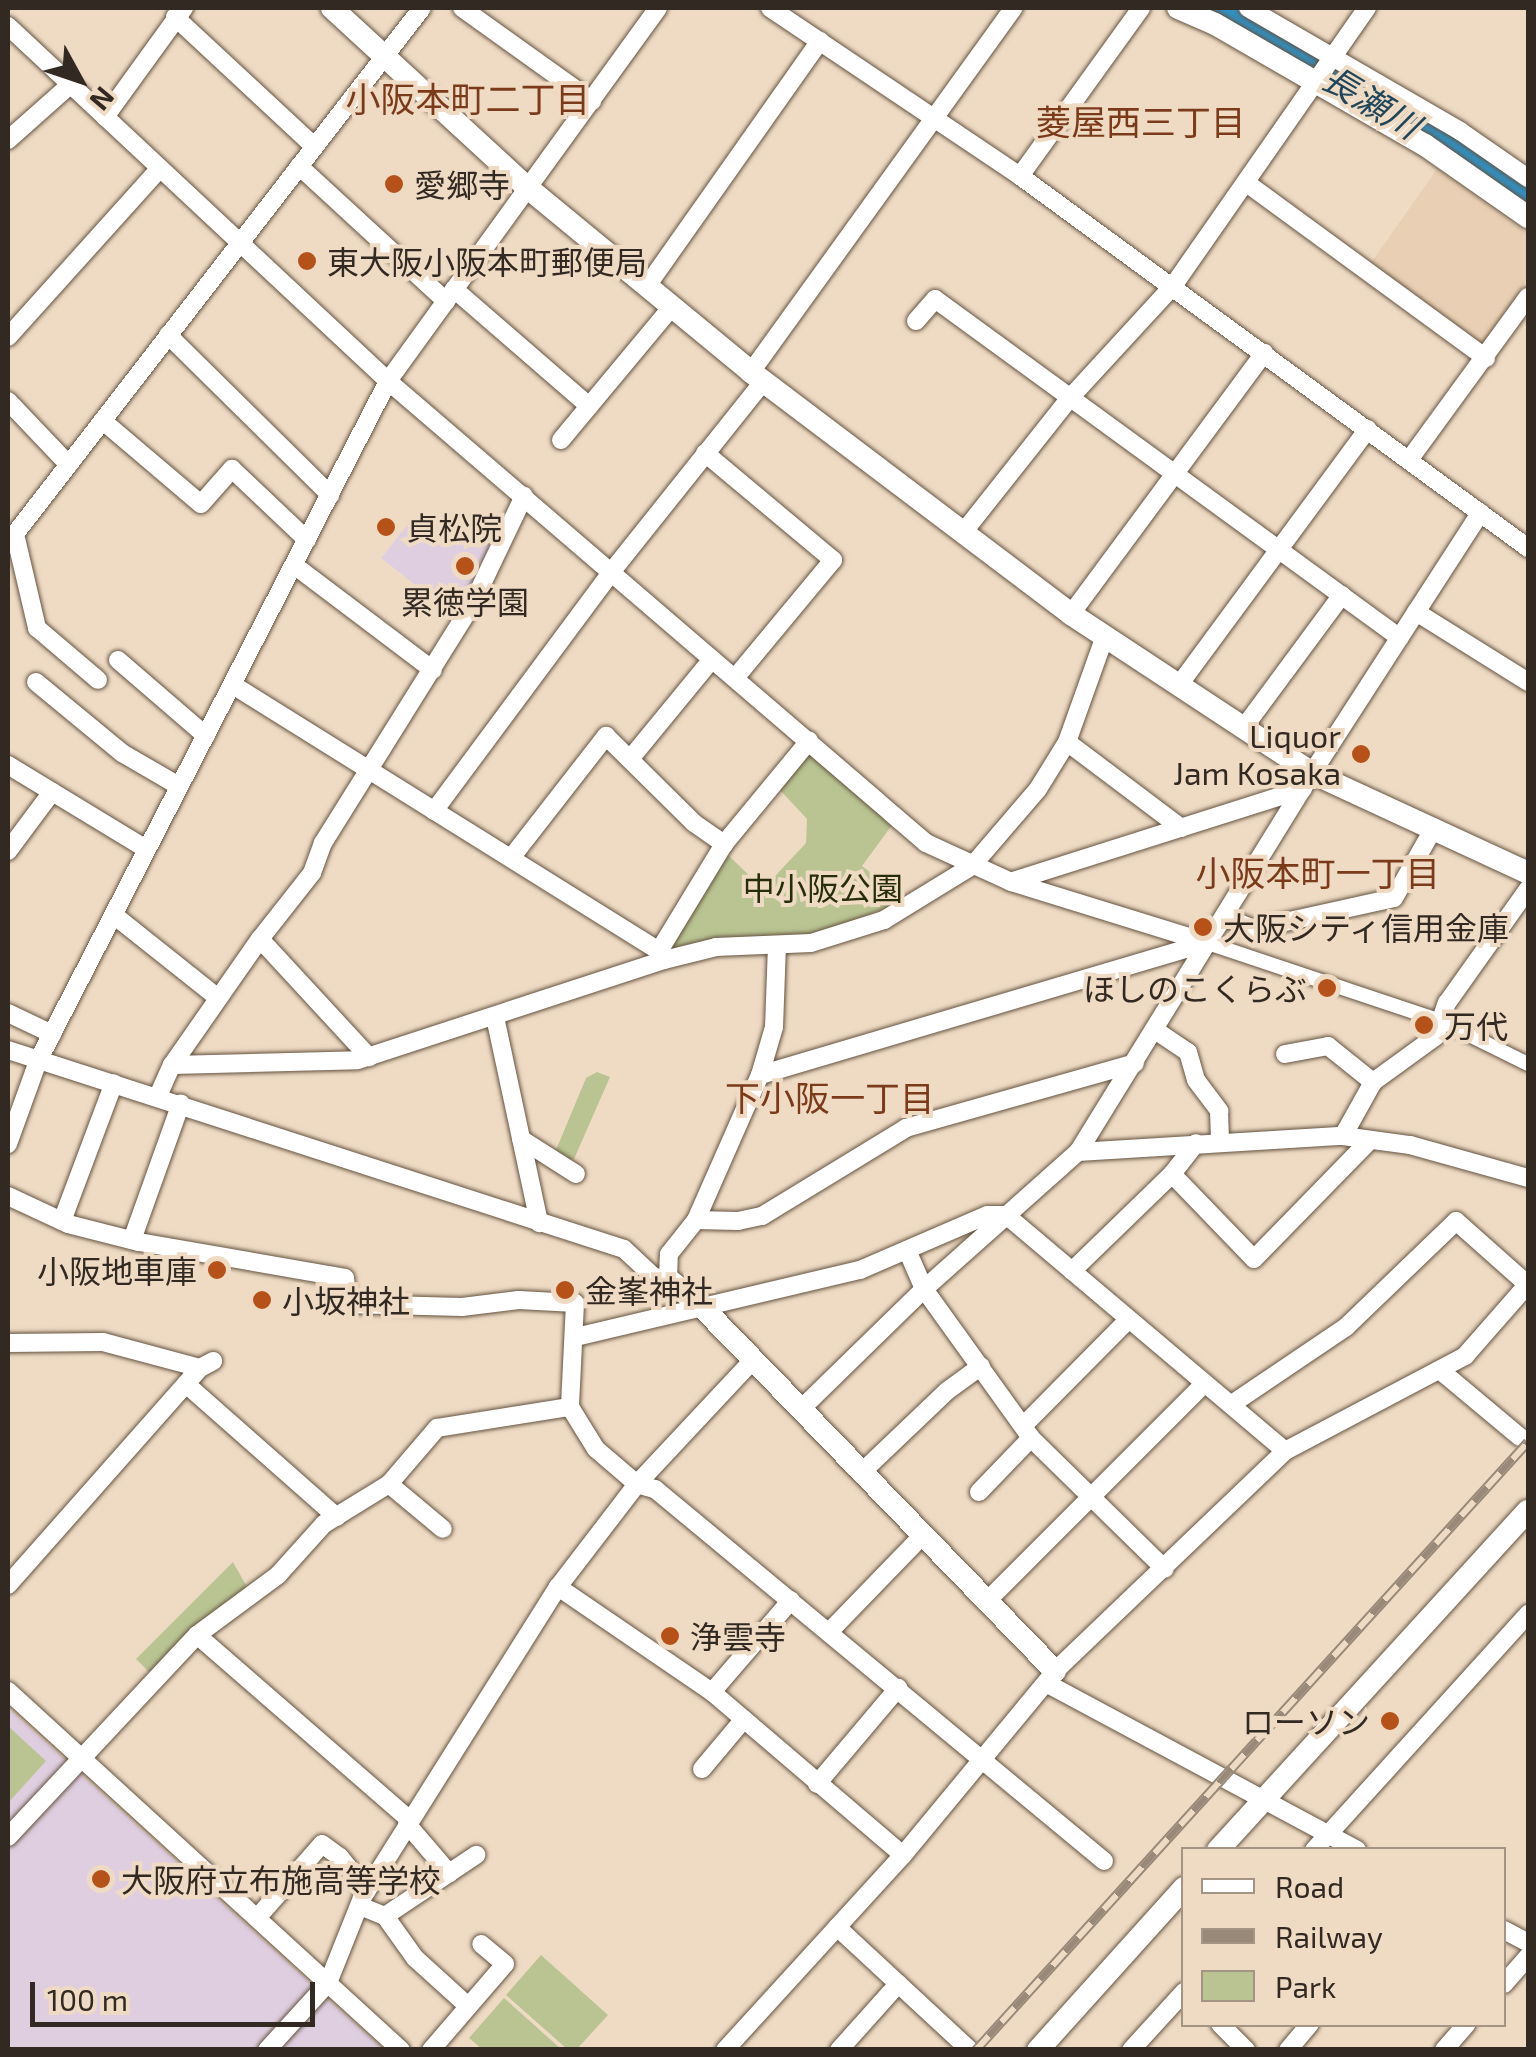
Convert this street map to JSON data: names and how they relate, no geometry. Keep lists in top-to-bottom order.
{
  "districts": [
    "小阪本町二丁目",
    "菱屋西三丁目",
    "小阪本町一丁目",
    "下小阪一丁目"
  ],
  "water": ["長瀬川"],
  "parks": ["中小阪公園"],
  "places": [
    "愛郷寺",
    "東大阪小阪本町郵便局",
    "貞松院",
    "累徳学園",
    "Liquor Jam Kosaka",
    "大阪シティ信用金庫",
    "ほしのこくらぶ",
    "万代",
    "小阪地車庫",
    "金峯神社",
    "小坂神社",
    "浄雲寺",
    "ローソン",
    "大阪府立布施高等学校"
  ],
  "legend": ["Road", "Railway", "Park"],
  "scale_bar": "100 m",
  "north": "bottom right"
}
